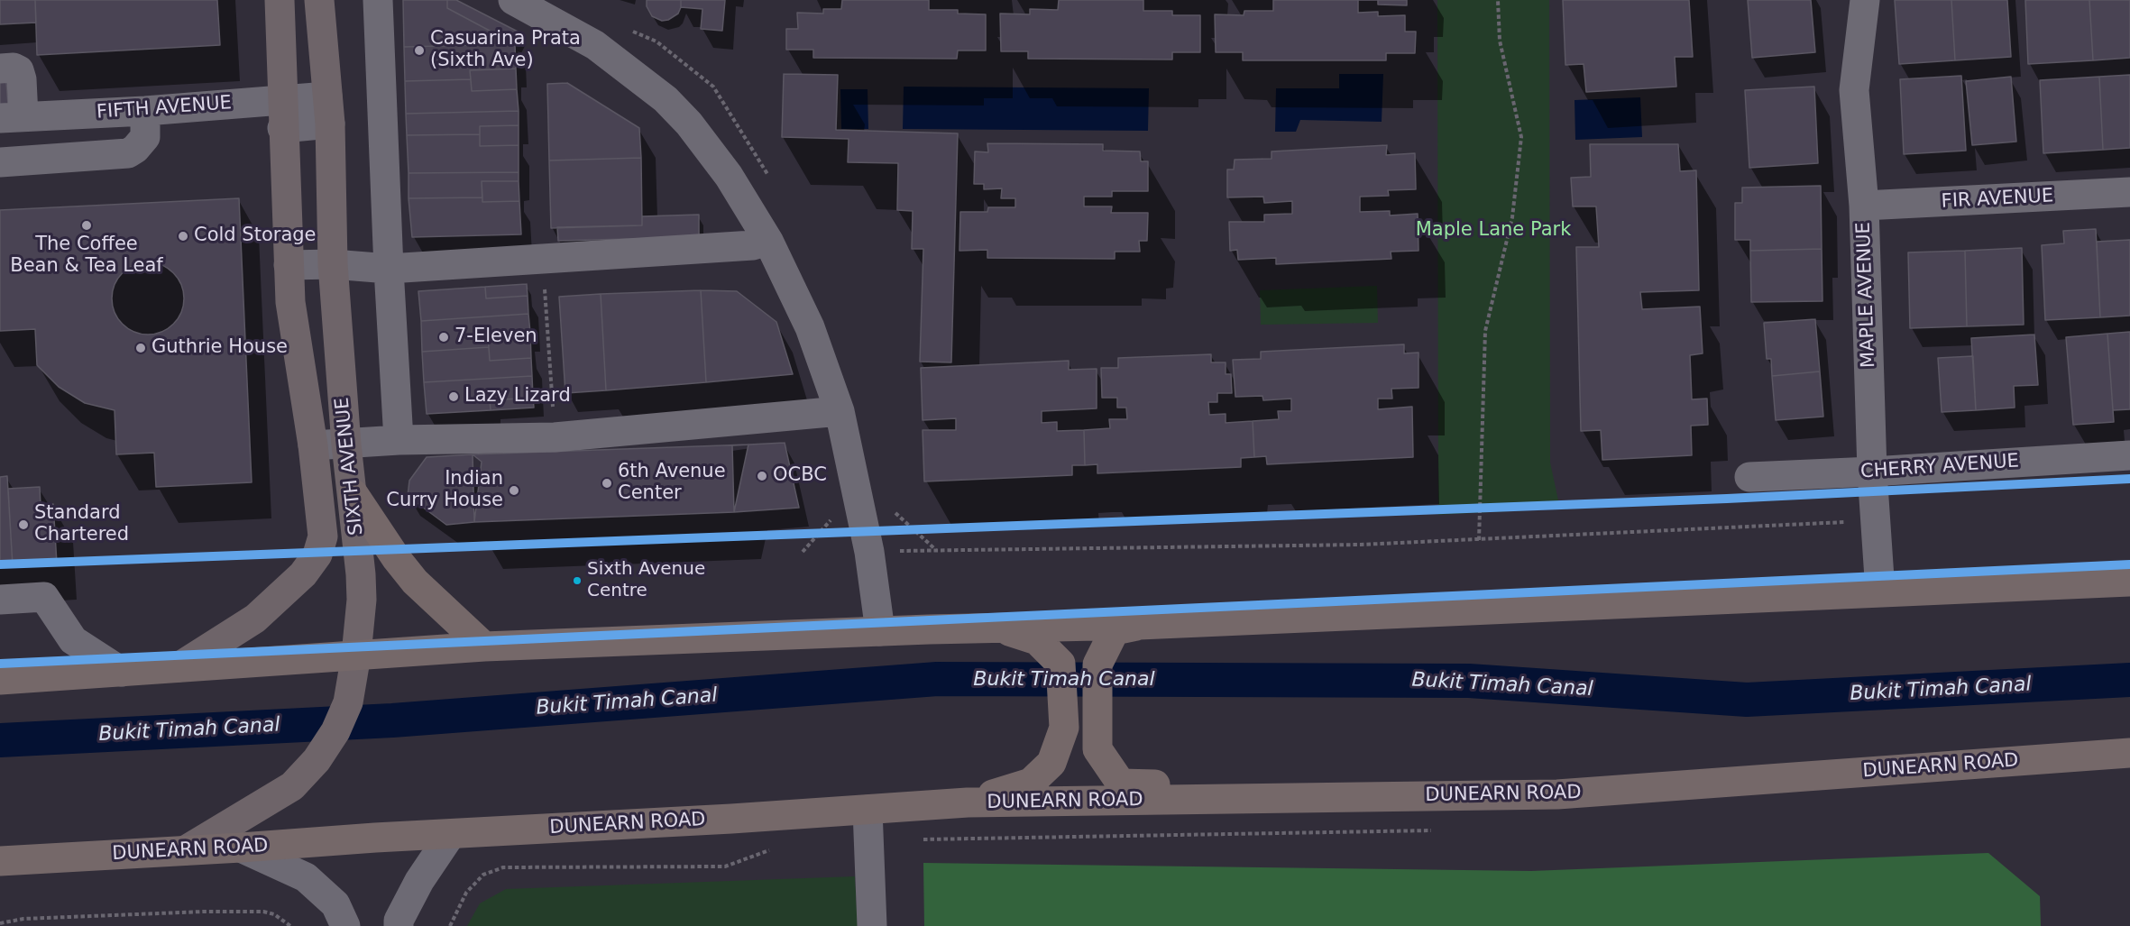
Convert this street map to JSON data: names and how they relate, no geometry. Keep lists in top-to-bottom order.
{
  "streets": {
    "highway": ["DUNEARN ROAD"],
    "main road": ["SIXTH AVENUE"],
    "street": [
      "FIFTH AVENUE",
      "FIR AVENUE",
      "MAPLE AVENUE",
      "CHERRY AVENUE"
    ]
  },
  "crossings": [
    ["FIFTH AVENUE", "SIXTH AVENUE"],
    ["FIR AVENUE", "MAPLE AVENUE"],
    ["MAPLE AVENUE", "CHERRY AVENUE"],
    ["SIXTH AVENUE", "DUNEARN ROAD"]
  ],
  "water": ["Bukit Timah Canal"],
  "parks": ["Maple Lane Park"],
  "places": [
    "Casuarina Prata (Sixth Ave)",
    "The Coffee Bean & Tea Leaf",
    "Cold Storage",
    "7-Eleven",
    "Guthrie House",
    "Lazy Lizard",
    "OCBC",
    "6th Avenue Center",
    "Indian Curry House",
    "Standard Chartered",
    "Sixth Avenue Centre"
  ]
}
